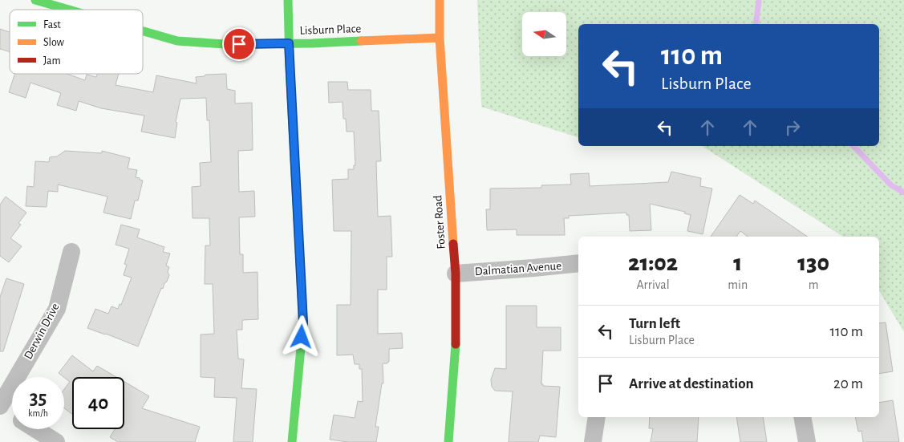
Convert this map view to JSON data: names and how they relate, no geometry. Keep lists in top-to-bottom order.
{
  "streets": {
    "street": [
      "Lisburn Place",
      "Foster Road",
      "Dalmatian Avenue",
      "Derwin Drive"
    ]
  },
  "crossings": [
    ["Lisburn Place", "Foster Road"],
    ["Foster Road", "Dalmatian Avenue"]
  ],
  "legend": ["Fast", "Slow", "Jam"],
  "north": "left",
  "page": {
    "turn": ["110 m", "Lisburn Place"],
    "eta": [
      "21:02",
      "Arrival",
      "1",
      "min",
      "130",
      "m"
    ],
    "list": [
      {
        "name": "Turn left",
        "note": "Lisburn Place",
        "value": "110 m"
      },
      {
        "name": "Arrive at destination",
        "value": "20 m"
      }
    ],
    "speed": "35 km/h",
    "limit": "40"
  }
}
